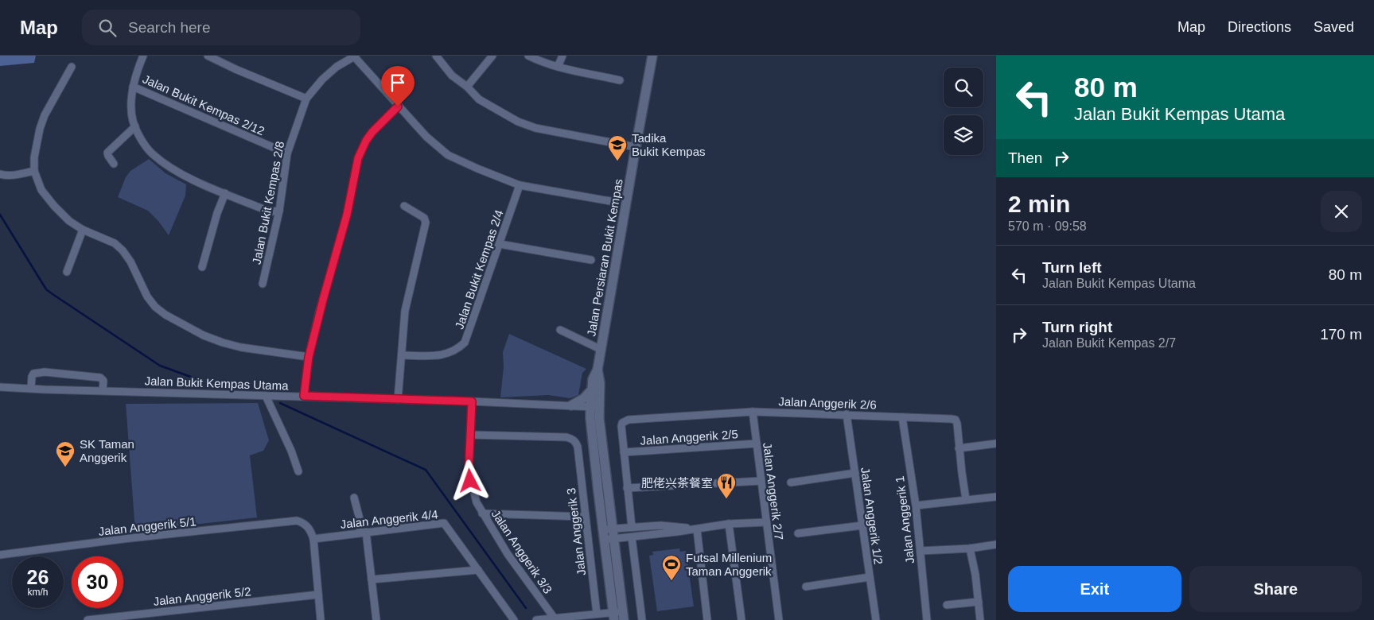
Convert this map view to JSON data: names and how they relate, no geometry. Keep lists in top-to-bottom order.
{
  "streets": {
    "street": [
      "Jalan Bukit Kempas 2/12",
      "Jalan Bukit Kempas 2/8",
      "Jalan Persiaran Bukit Kempas",
      "Jalan Bukit Kempas 2/4",
      "Jalan Bukit Kempas Utama",
      "Jalan Anggerik 2/6",
      "Jalan Anggerik 2/5",
      "Jalan Anggerik 2/7",
      "Jalan Anggerik 1/2",
      "Jalan Anggerik 4/4",
      "Jalan Anggerik 1",
      "Jalan Anggerik 5/1",
      "Jalan Anggerik 3",
      "Jalan Anggerik 3/3",
      "Jalan Anggerik 5/2"
    ]
  },
  "crossings": [
    ["Jalan Bukit Kempas 2/12", "Jalan Bukit Kempas 2/8"],
    ["Jalan Persiaran Bukit Kempas", "Jalan Bukit Kempas Utama"],
    ["Jalan Bukit Kempas Utama", "Jalan Anggerik 3/3"],
    ["Jalan Anggerik 2/6", "Jalan Anggerik 2/5"],
    ["Jalan Anggerik 2/6", "Jalan Anggerik 2/7"],
    ["Jalan Anggerik 2/6", "Jalan Anggerik 1/2"],
    ["Jalan Anggerik 2/6", "Jalan Anggerik 1"],
    ["Jalan Anggerik 2/5", "Jalan Anggerik 2/7"],
    ["Jalan Anggerik 4/4", "Jalan Anggerik 5/1"],
    ["Jalan Anggerik 3", "Jalan Anggerik 3/3"]
  ],
  "places": {
    "school or university": ["Tadika Bukit Kempas", "SK Taman Anggerik"],
    "restaurant": ["肥佬兴茶餐室"],
    "sports": ["Futsal Millenium Taman Anggerik"]
  },
  "page": {
    "header": "Map",
    "search": "Search here",
    "nav": ["Map", "Directions", "Saved"],
    "turn": ["80 m", "Jalan Bukit Kempas Utama"],
    "then": "Then",
    "heading": ["2 min", "570 m · 09:58"],
    "list": [
      {
        "name": "Turn left",
        "note": "Jalan Bukit Kempas Utama",
        "value": "80 m"
      },
      {
        "name": "Turn right",
        "note": "Jalan Bukit Kempas 2/7",
        "value": "170 m"
      }
    ],
    "speed": "26 km/h",
    "limit": "30",
    "buttons": ["Exit", "Share"]
  }
}
